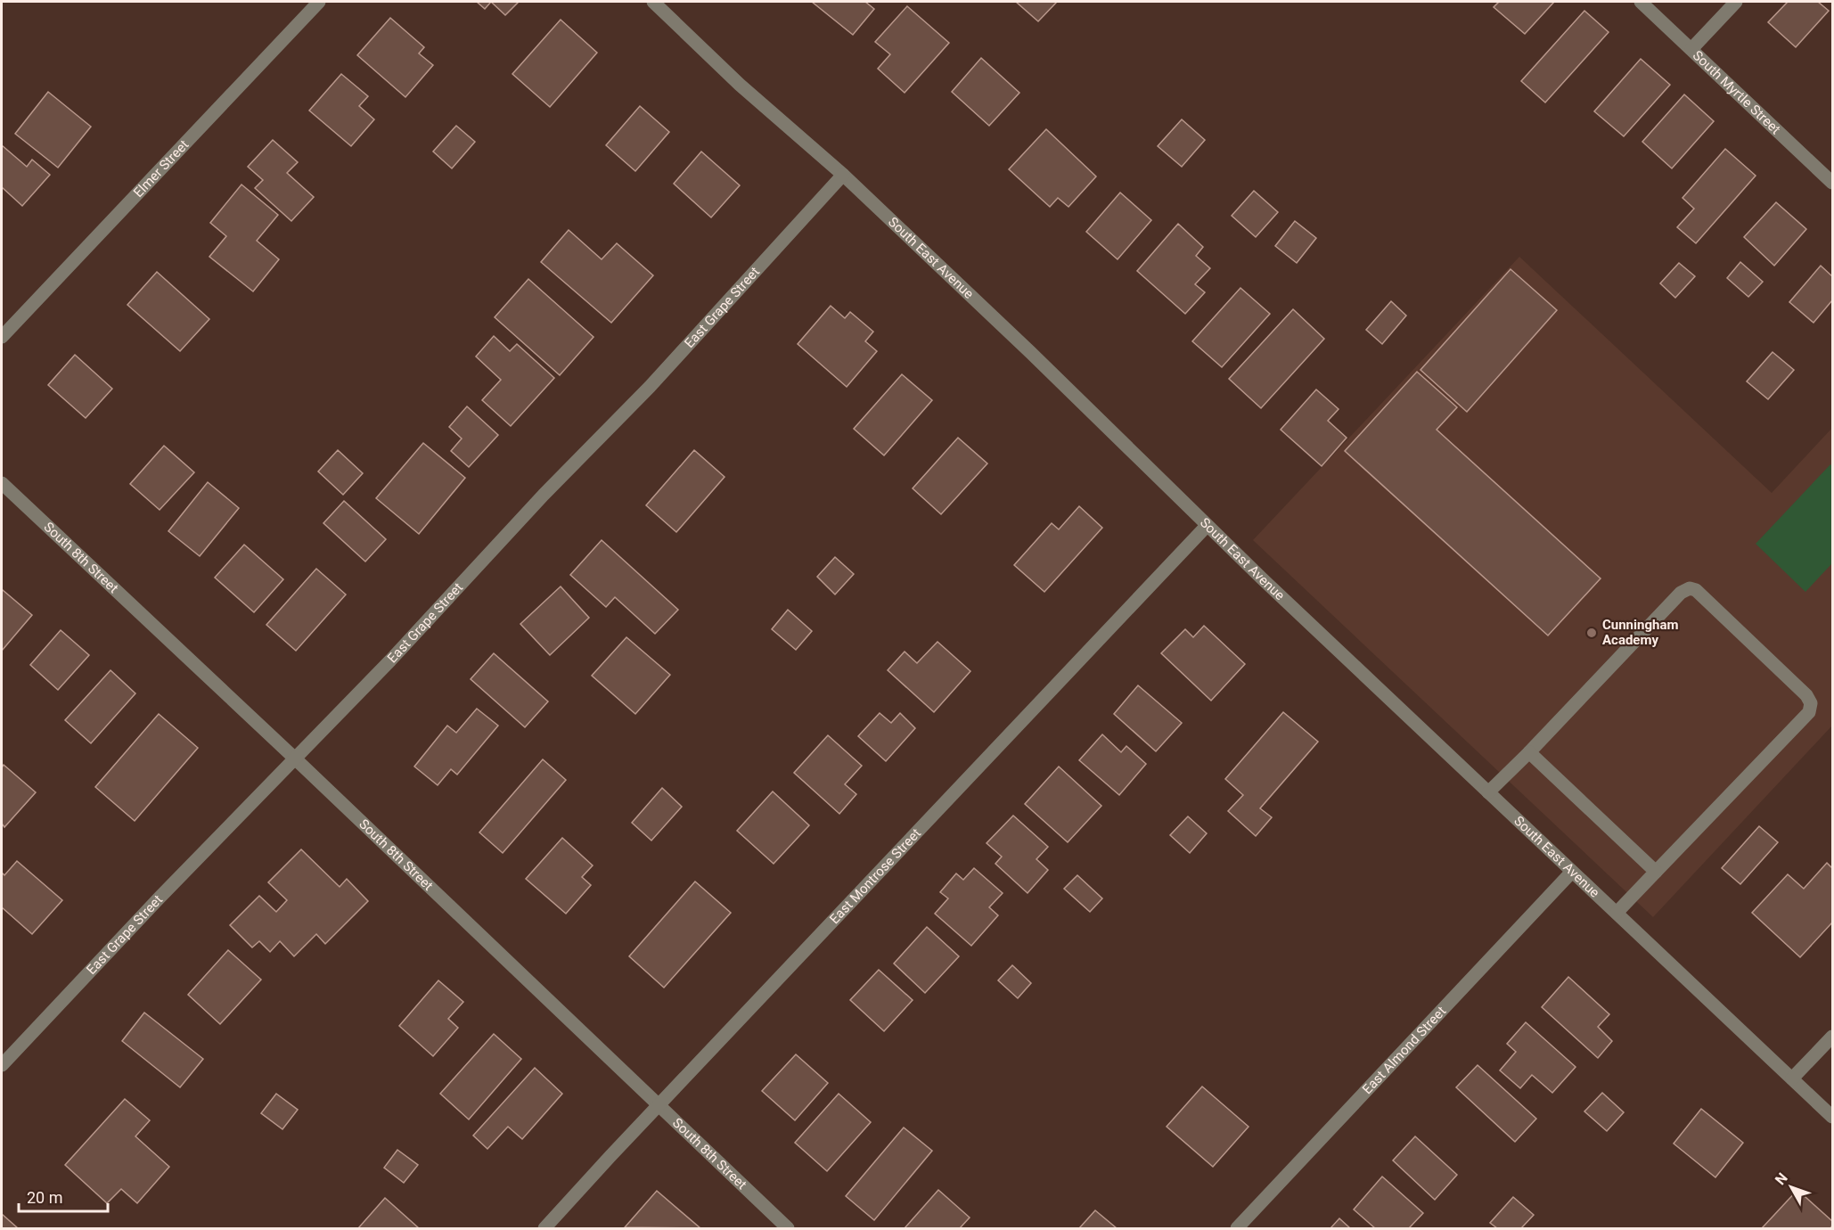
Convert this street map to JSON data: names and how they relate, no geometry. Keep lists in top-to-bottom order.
{
  "streets": {
    "street": [
      "South Myrtle Street",
      "Elmer Street",
      "South East Avenue",
      "East Grape Street",
      "South 8th Street",
      "East Montrose Street",
      "East Almond Street"
    ]
  },
  "crossings": [
    ["South East Avenue", "East Grape Street"],
    ["South East Avenue", "East Montrose Street"],
    ["South East Avenue", "East Almond Street"],
    ["East Grape Street", "South 8th Street"],
    ["South 8th Street", "East Montrose Street"]
  ],
  "places": ["Cunningham Academy"],
  "scale_bar": "20 m",
  "north": "top left"
}
